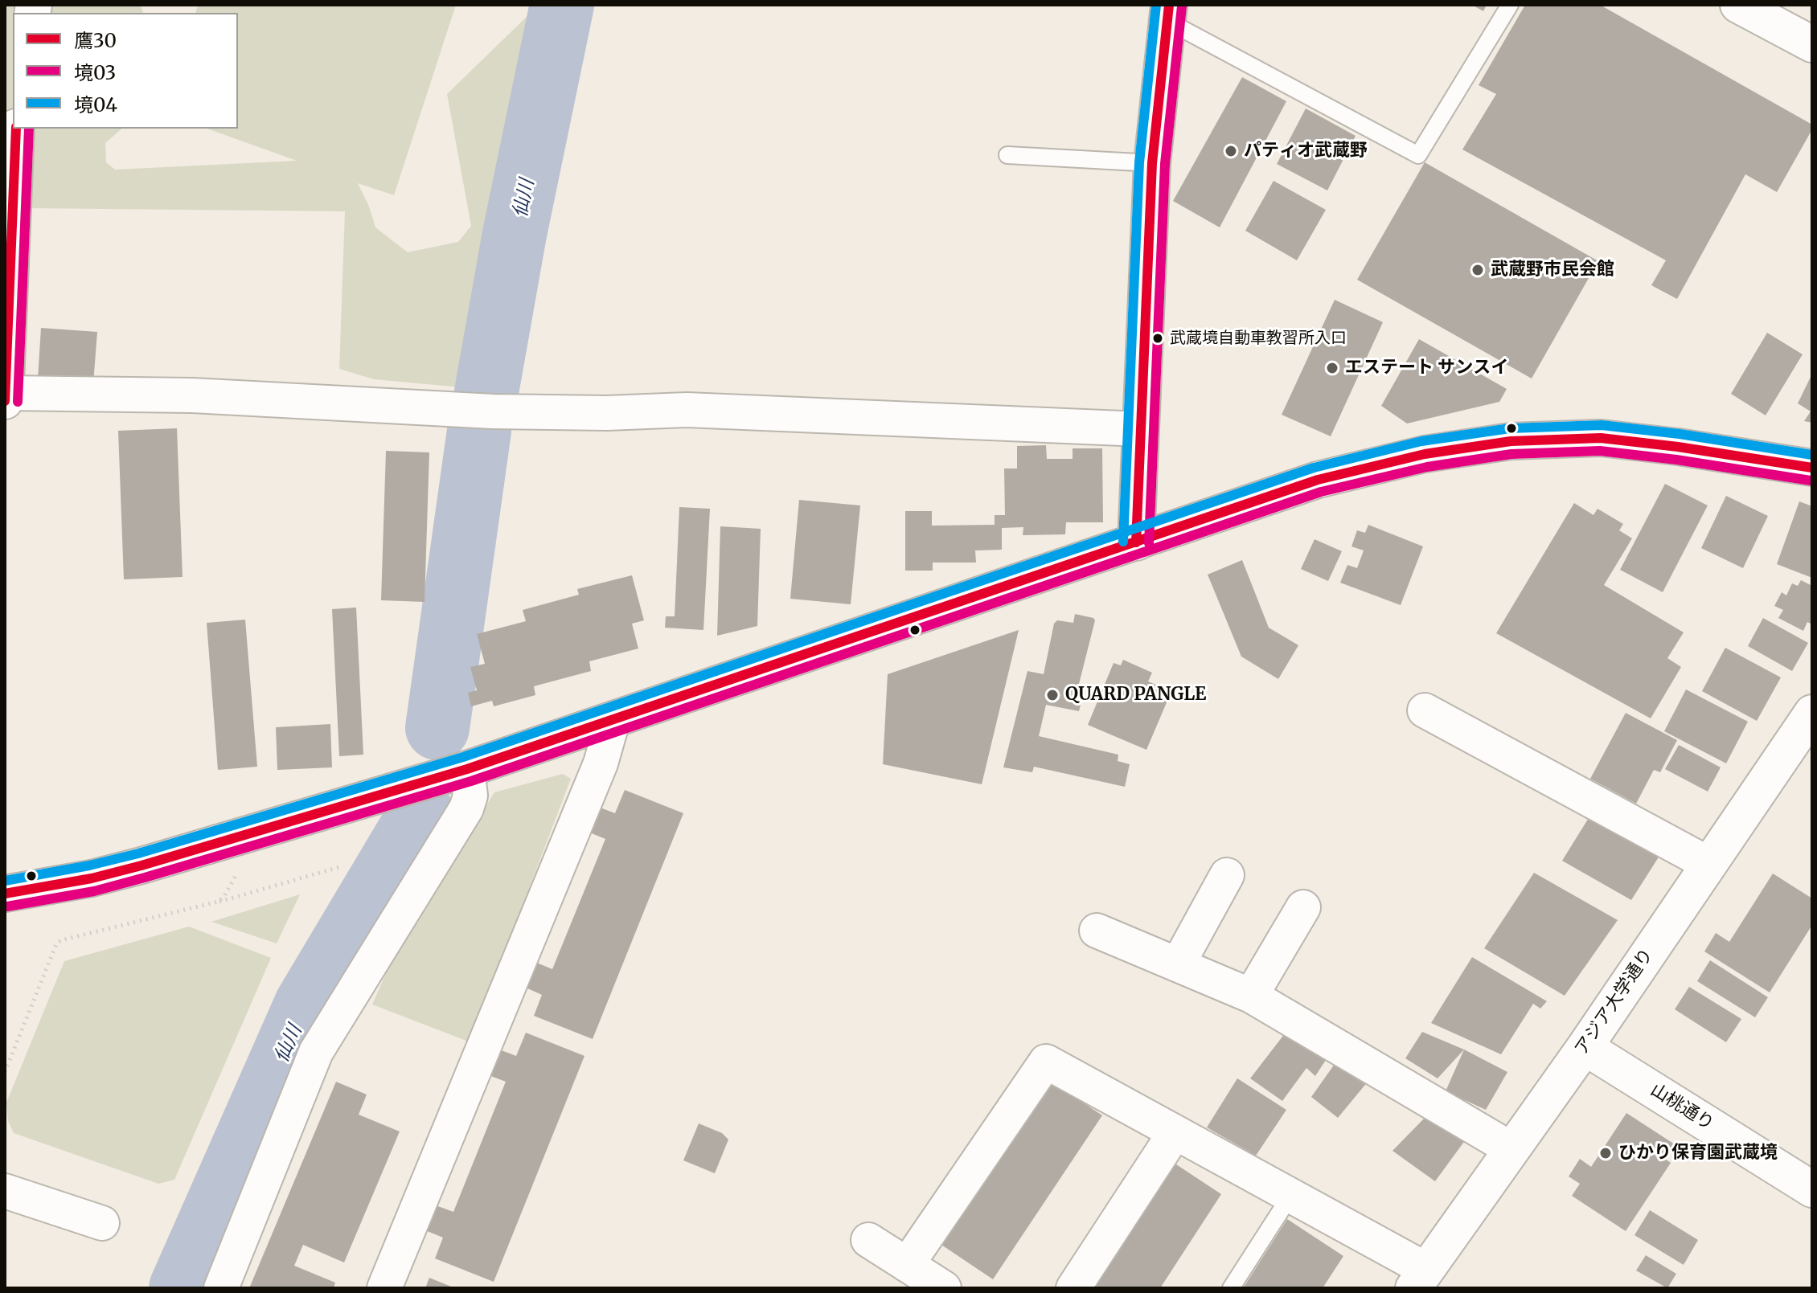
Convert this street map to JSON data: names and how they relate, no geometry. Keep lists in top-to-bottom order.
{
  "streets": {
    "main road": ["アジア大学通り", "山桃通り"]
  },
  "crossings": [
    ["アジア大学通り", "山桃通り"]
  ],
  "water": ["仙川"],
  "places": [
    "パティオ武蔵野",
    "武蔵野市民会館",
    "武蔵境自動車教習所入口",
    "エステート サンスイ",
    "QUARD PANGLE",
    "ひかり保育園武蔵境"
  ],
  "lines": ["transit line 鷹30", "transit line 境04", "transit line 境03"],
  "legend": ["鷹30", "境03", "境04"]
}
